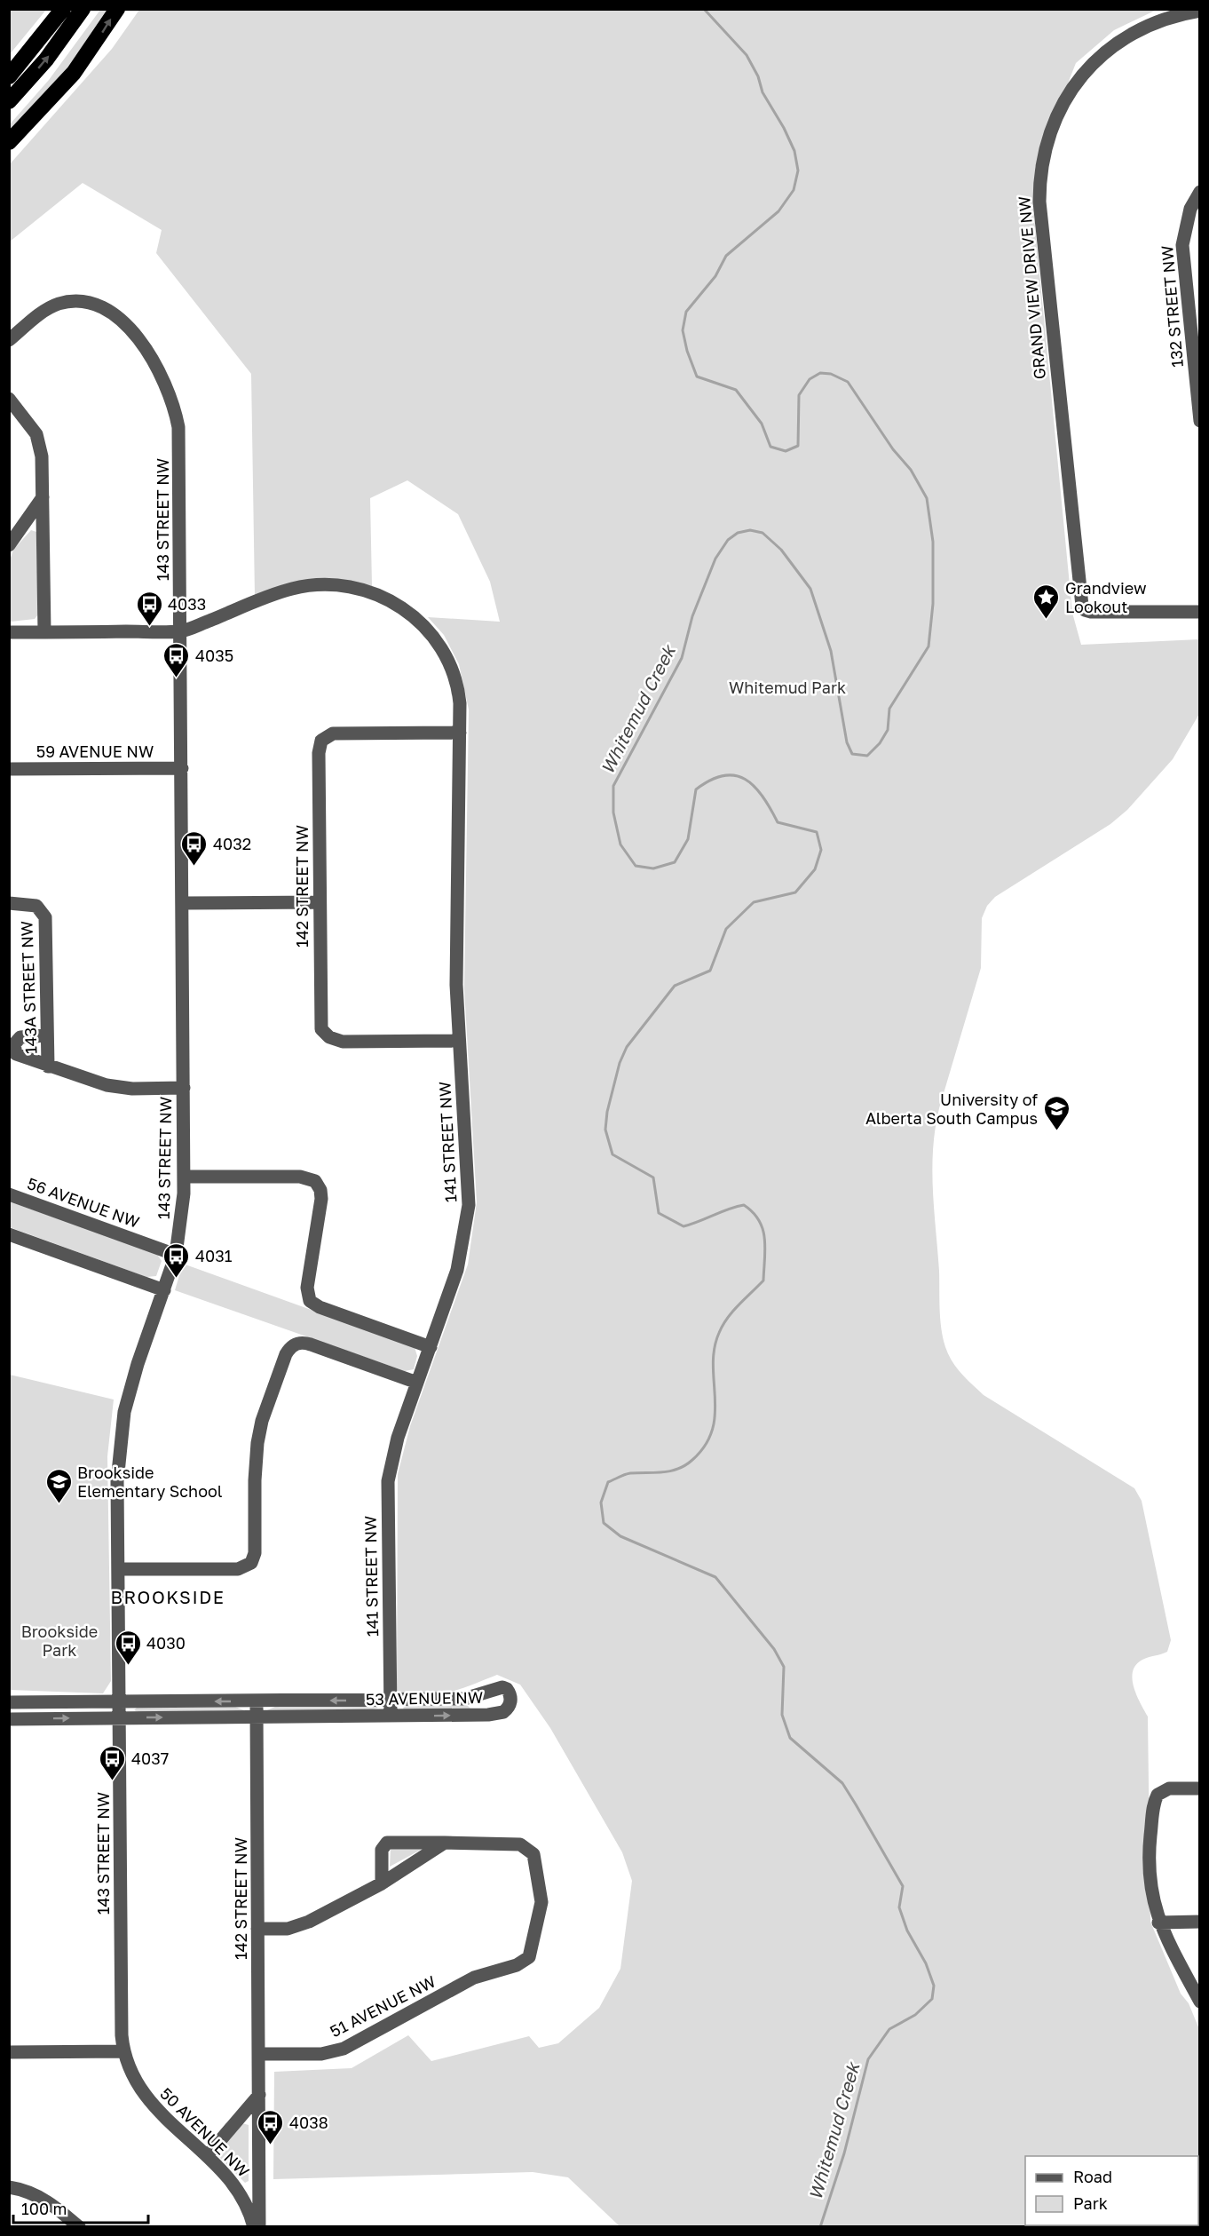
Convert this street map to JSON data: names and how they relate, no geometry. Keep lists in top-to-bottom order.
{
  "streets": {
    "street": [
      "GRAND VIEW DRIVE NW",
      "132 STREET NW",
      "143 STREET NW",
      "59 AVENUE NW",
      "142 STREET NW",
      "143A STREET NW",
      "141 STREET NW",
      "56 AVENUE NW",
      "53 AVENUE NW",
      "51 AVENUE NW",
      "50 AVENUE NW"
    ]
  },
  "crossings": [
    ["143 STREET NW", "59 AVENUE NW"],
    ["143 STREET NW", "141 STREET NW"],
    ["143 STREET NW", "56 AVENUE NW"],
    ["143 STREET NW", "53 AVENUE NW"],
    ["143 STREET NW", "50 AVENUE NW"],
    ["142 STREET NW", "141 STREET NW"],
    ["142 STREET NW", "53 AVENUE NW"],
    ["142 STREET NW", "51 AVENUE NW"],
    ["141 STREET NW", "53 AVENUE NW"]
  ],
  "districts": ["BROOKSIDE"],
  "water": ["Whitemud Creek"],
  "parks": ["Whitemud Park", "Brookside Park"],
  "places": {
    "place": ["Grandview Lookout"],
    "bus stop": [
      "4033",
      "4035",
      "4032",
      "4031",
      "4030",
      "4037",
      "4038"
    ],
    "school or university": ["University of Alberta South Campus", "Brookside Elementary School"]
  },
  "legend": ["Road", "Park"],
  "scale_bar": "100 m"
}
